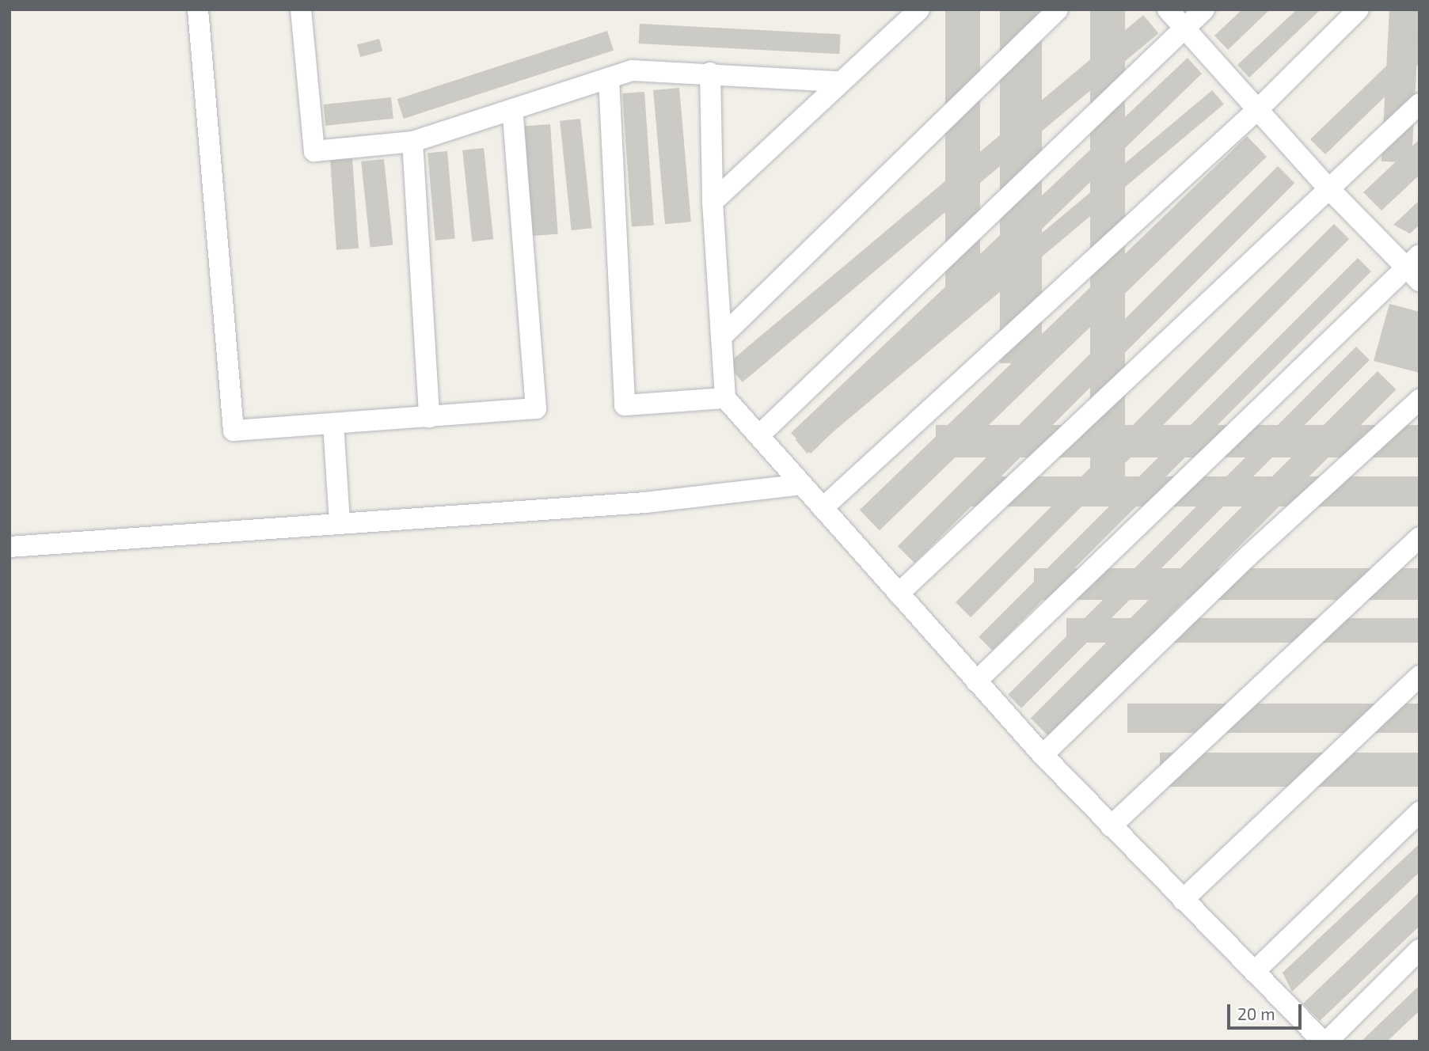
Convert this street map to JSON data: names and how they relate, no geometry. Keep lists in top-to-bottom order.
{
  "scale_bar": "20 m"
}
